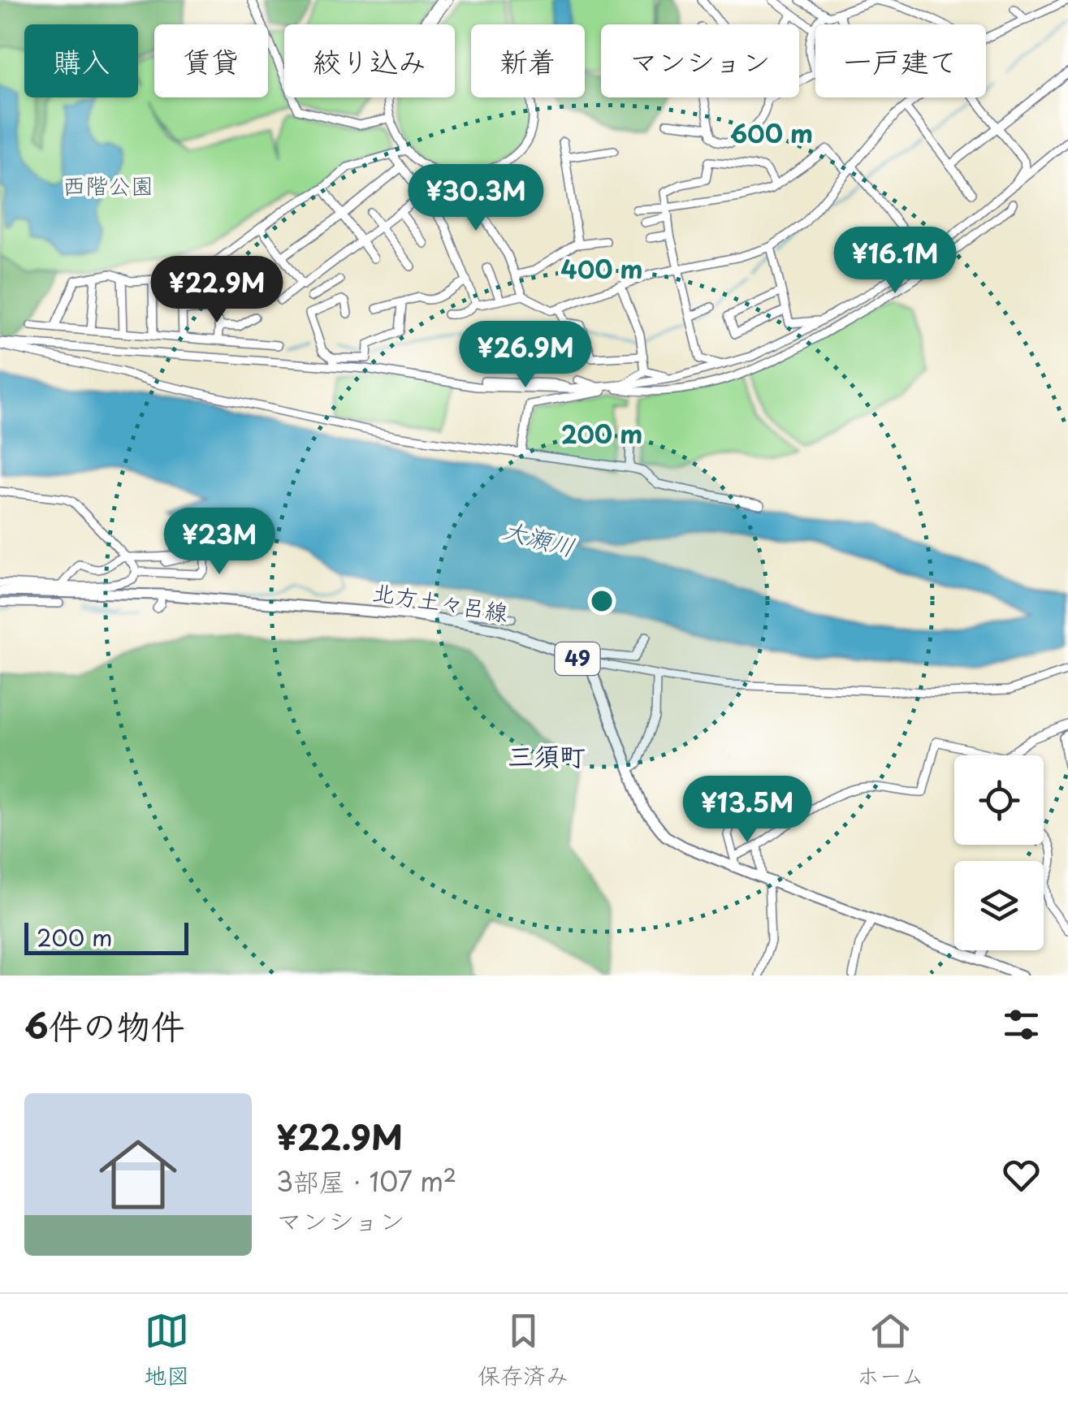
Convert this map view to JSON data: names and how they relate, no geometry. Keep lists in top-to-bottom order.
{
  "streets": {
    "main road": ["北方土々呂線", "49"]
  },
  "crossings": [
    ["北方土々呂線", "49"]
  ],
  "districts": ["三須町"],
  "water": ["大瀬川"],
  "parks": ["西階公園"],
  "scale_bar": "200 m",
  "page": {
    "chip": [
      "購入",
      "賃貸",
      "絞り込み",
      "新着",
      "マンション",
      "一戸建て"
    ],
    "price": [
      "¥30.3M",
      "¥16.1M",
      "¥22.9M",
      "¥26.9M",
      "¥23M",
      "¥13.5M"
    ],
    "scale": "200 m",
    "heading": "6件の物件",
    "list": [
      {
        "name": "¥22.9M",
        "note": "3部屋 · 107 m² · マンション"
      }
    ],
    "tabs": ["地図", "保存済み", "ホーム"]
  },
  "rings": ["600 m", "400 m", "200 m"]
}
